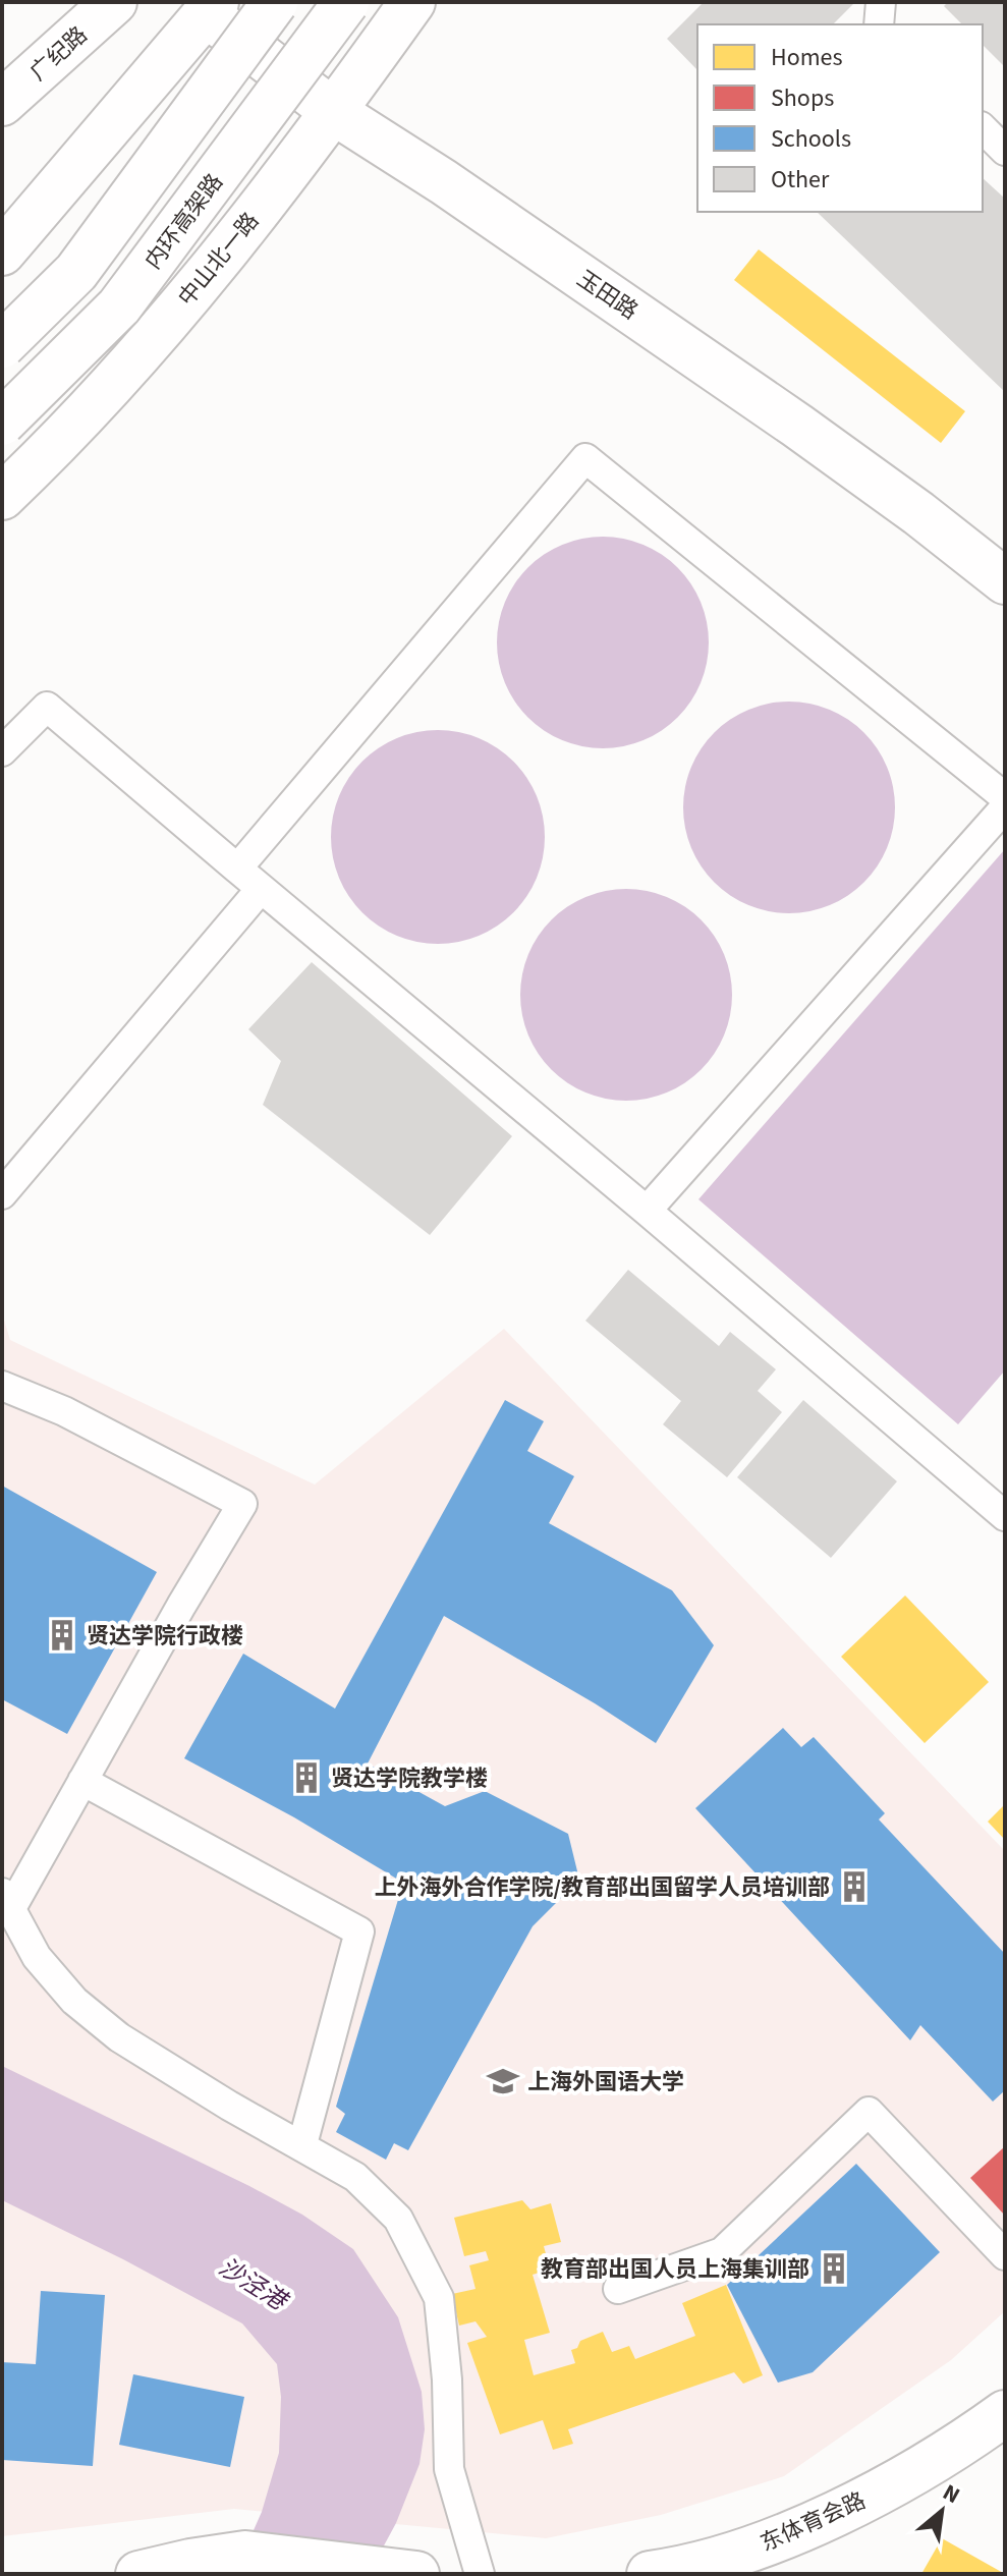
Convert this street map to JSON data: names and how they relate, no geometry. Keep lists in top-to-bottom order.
{
  "streets": {
    "main road": [
      "广纪路",
      "内环高架路",
      "中山北一路",
      "玉田路",
      "东体育会路"
    ]
  },
  "crossings": [
    ["中山北一路", "玉田路"]
  ],
  "water": ["沙泾港"],
  "places": {
    "building": [
      "贤达学院行政楼",
      "贤达学院教学楼",
      "上外海外合作学院/教育部出国留学人员培训部",
      "教育部出国人员上海集训部"
    ],
    "school or university": ["上海外国语大学"]
  },
  "legend": [
    "Homes",
    "Shops",
    "Schools",
    "Other"
  ],
  "north": "top right"
}
